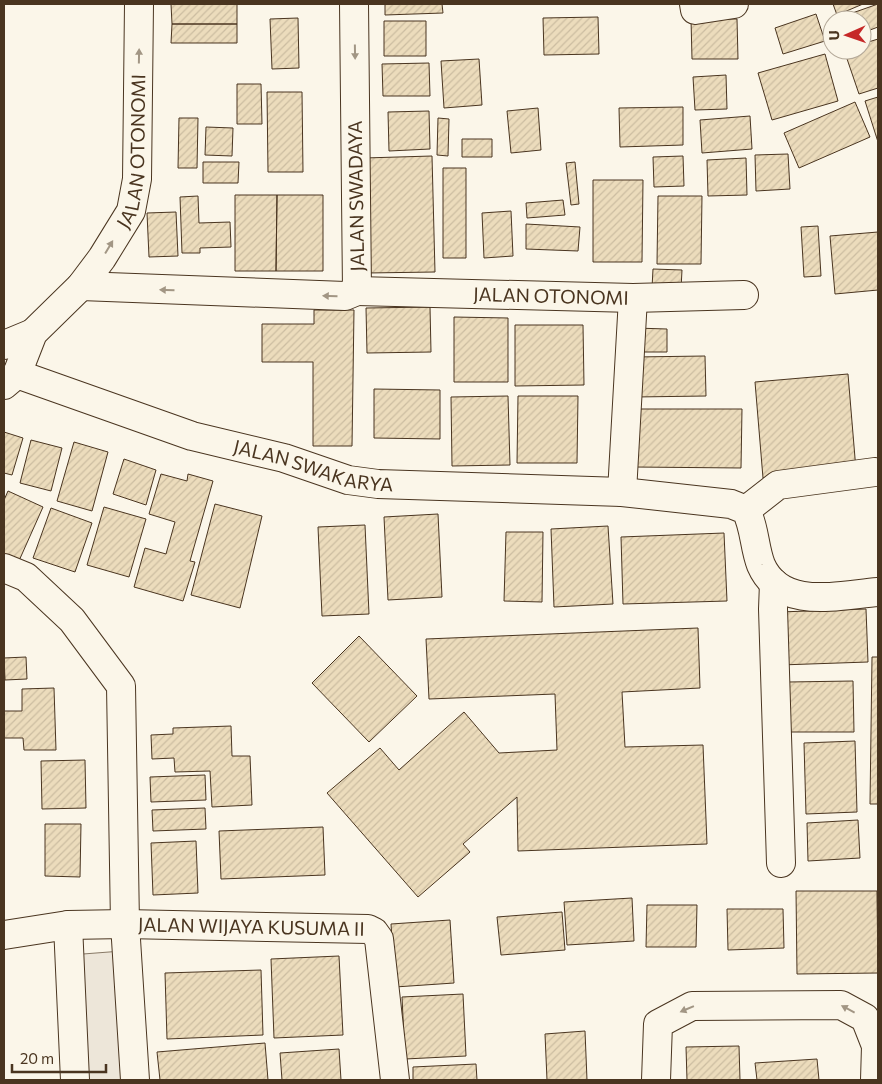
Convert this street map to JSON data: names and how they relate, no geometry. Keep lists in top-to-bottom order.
{
  "streets": {
    "street": [
      "JALAN OTONOMI",
      "JALAN SWADAYA",
      "JALAN SWAKARYA",
      "JALAN WIJAYA KUSUMA II"
    ]
  },
  "crossings": [
    ["JALAN OTONOMI", "JALAN SWADAYA"]
  ],
  "one_way": ["JALAN OTONOMI"],
  "scale_bar": "20 m",
  "north": "left"
}
